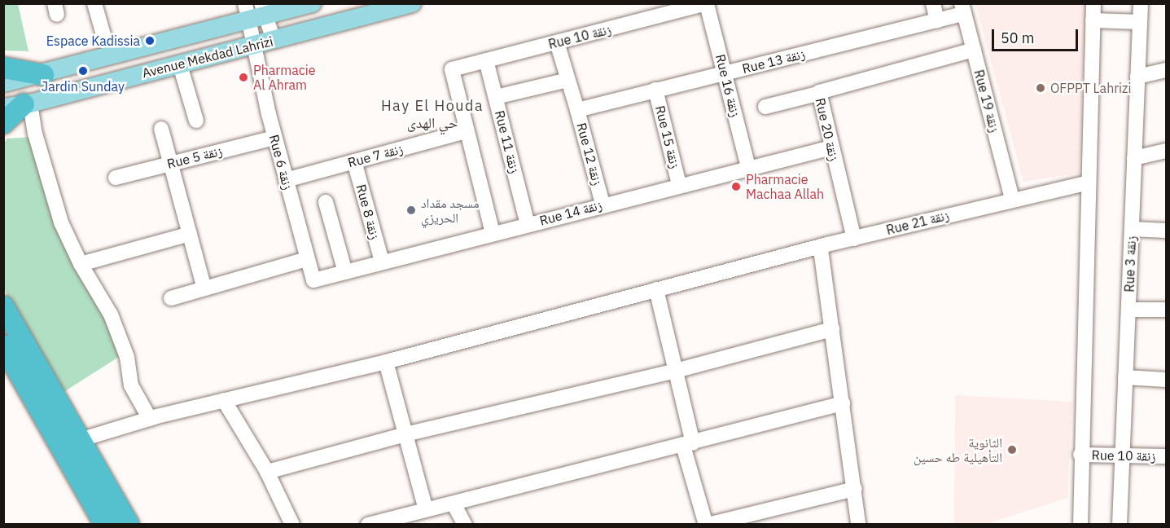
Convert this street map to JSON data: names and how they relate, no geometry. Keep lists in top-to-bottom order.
{
  "streets": {
    "main road": ["Avenue Mekdad Lahrizi"],
    "street": [
      "Rue 10 زنقة",
      "Rue 13 زنقة",
      "Rue 16 زنقة",
      "Rue 19 زنقة",
      "Rue 20 زنقة",
      "Rue 15 زنقة",
      "Rue 11 زنقة",
      "Rue 12 زنقة",
      "Rue 7 زنقة",
      "Rue 5 زنقة",
      "Rue 6 زنقة",
      "Rue 8 زنقة",
      "Rue 14 زنقة",
      "Rue 21 زنقة",
      "Rue 3 زنقة"
    ]
  },
  "crossings": [
    ["Rue 10 زنقة", "Rue 16 زنقة"],
    ["Rue 10 زنقة", "Rue 11 زنقة"],
    ["Rue 10 زنقة", "Rue 12 زنقة"],
    ["Rue 10 زنقة", "Rue 7 زنقة"],
    ["Rue 10 زنقة", "Rue 3 زنقة"],
    ["Avenue Mekdad Lahrizi", "Rue 6 زنقة"],
    ["Rue 13 زنقة", "Rue 16 زنقة"],
    ["Rue 13 زنقة", "Rue 19 زنقة"],
    ["Rue 13 زنقة", "Rue 15 زنقة"],
    ["Rue 13 زنقة", "Rue 12 زنقة"],
    ["Rue 16 زنقة", "Rue 14 زنقة"],
    ["Rue 19 زنقة", "Rue 20 زنقة"],
    ["Rue 19 زنقة", "Rue 21 زنقة"],
    ["Rue 20 زنقة", "Rue 14 زنقة"],
    ["Rue 20 زنقة", "Rue 21 زنقة"],
    ["Rue 15 زنقة", "Rue 14 زنقة"],
    ["Rue 11 زنقة", "Rue 14 زنقة"],
    ["Rue 12 زنقة", "Rue 14 زنقة"],
    ["Rue 7 زنقة", "Rue 6 زنقة"],
    ["Rue 7 زنقة", "Rue 8 زنقة"],
    ["Rue 5 زنقة", "Rue 6 زنقة"],
    ["Rue 6 زنقة", "Rue 14 زنقة"],
    ["Rue 8 زنقة", "Rue 14 زنقة"]
  ],
  "districts": ["Hay El Houda حي الهدى"],
  "places": [
    "Espace Kadissia",
    "Jardin Sunday",
    "Pharmacie Al Ahram",
    "OFPPT Lahrizi",
    "Pharmacie Machaa Allah",
    "مسجد مقداد الحريزي",
    "الثانوية التأهيلية طه حسين"
  ],
  "scale_bar": "50 m"
}
